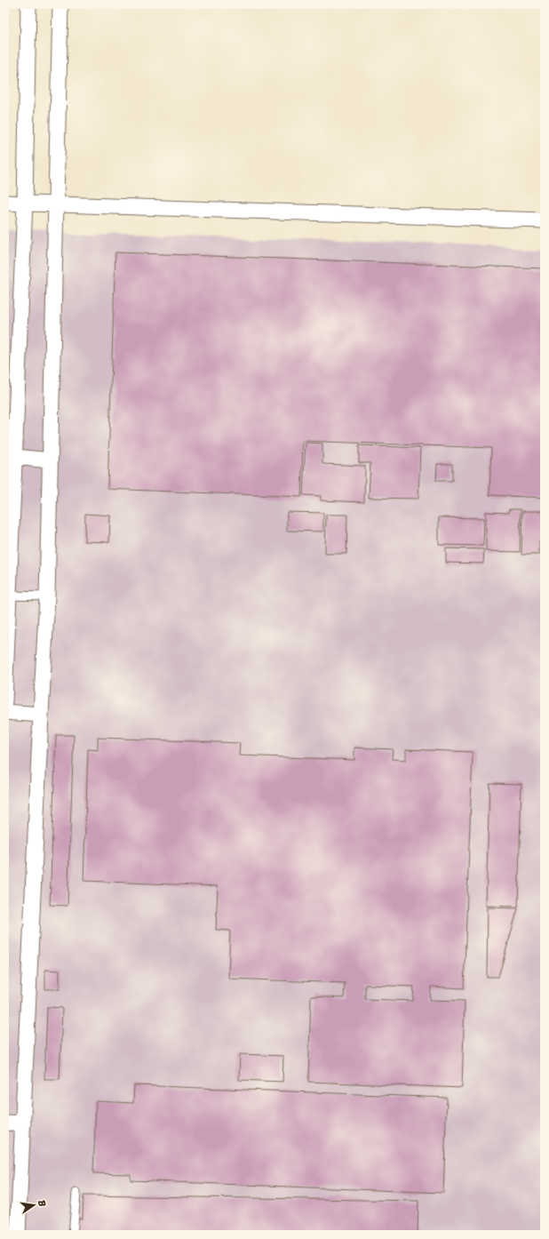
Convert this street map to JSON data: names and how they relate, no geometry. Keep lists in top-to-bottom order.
{
  "north": "right"
}
